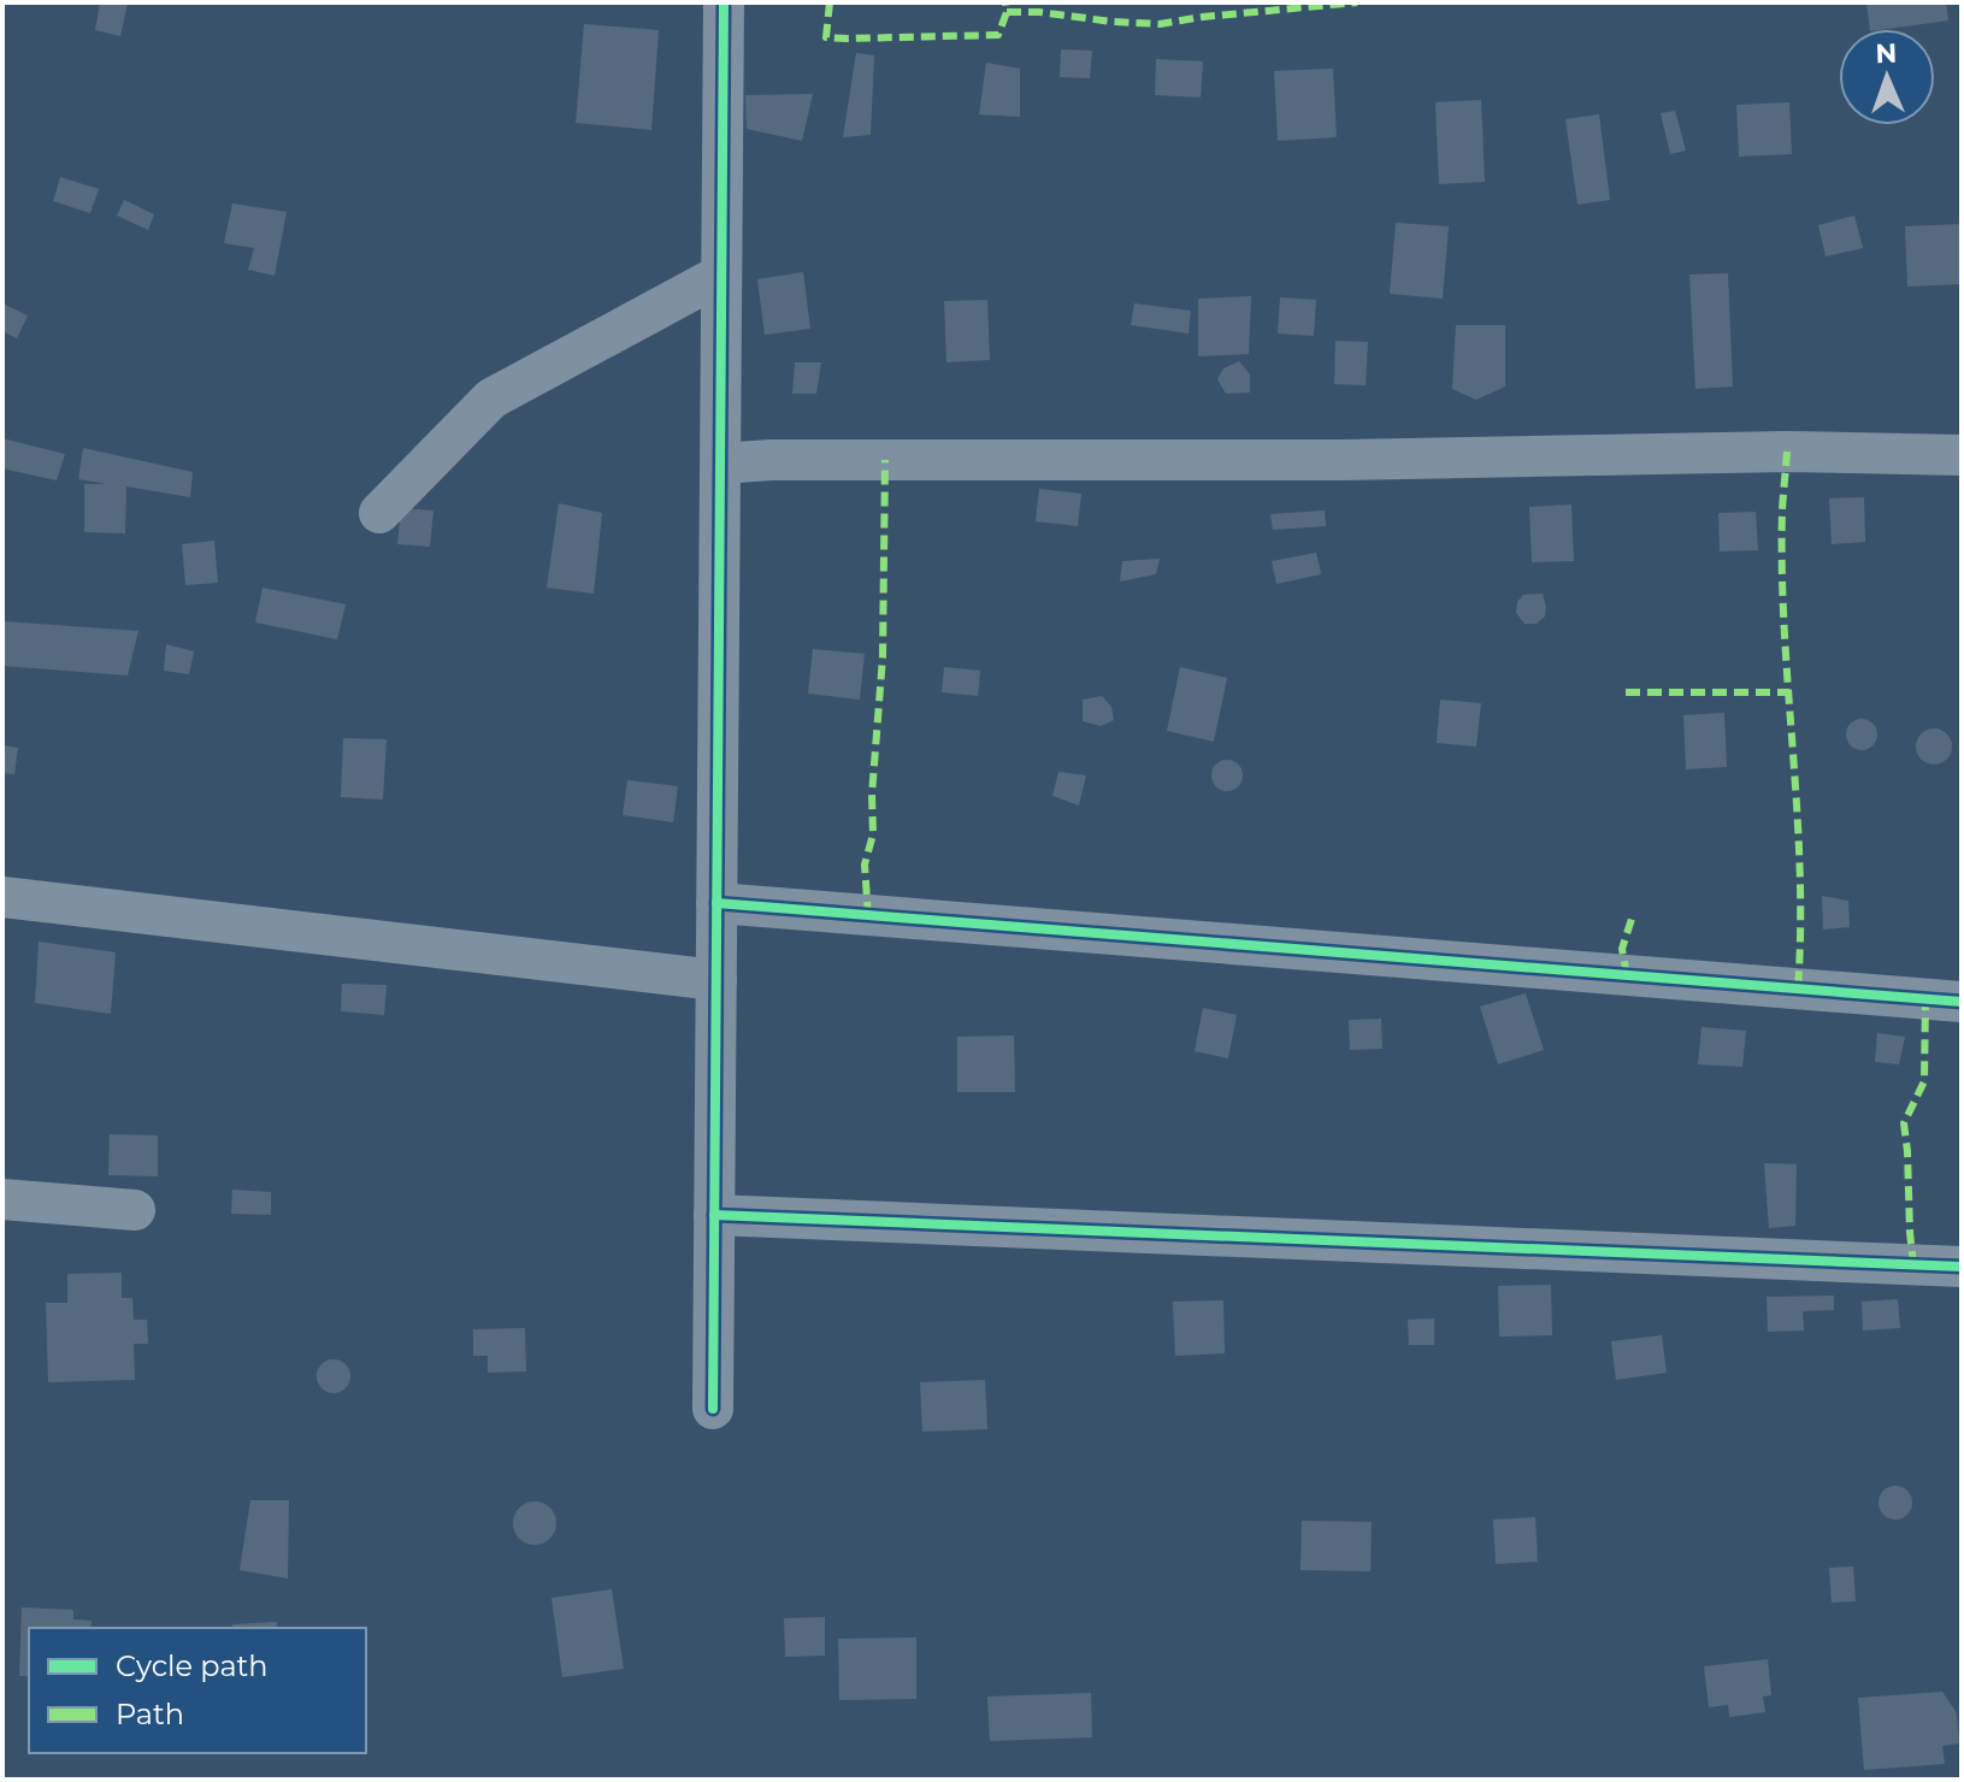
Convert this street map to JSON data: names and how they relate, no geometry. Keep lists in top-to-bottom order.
{
  "legend": ["Cycle path", "Path"],
  "north": "top"
}
